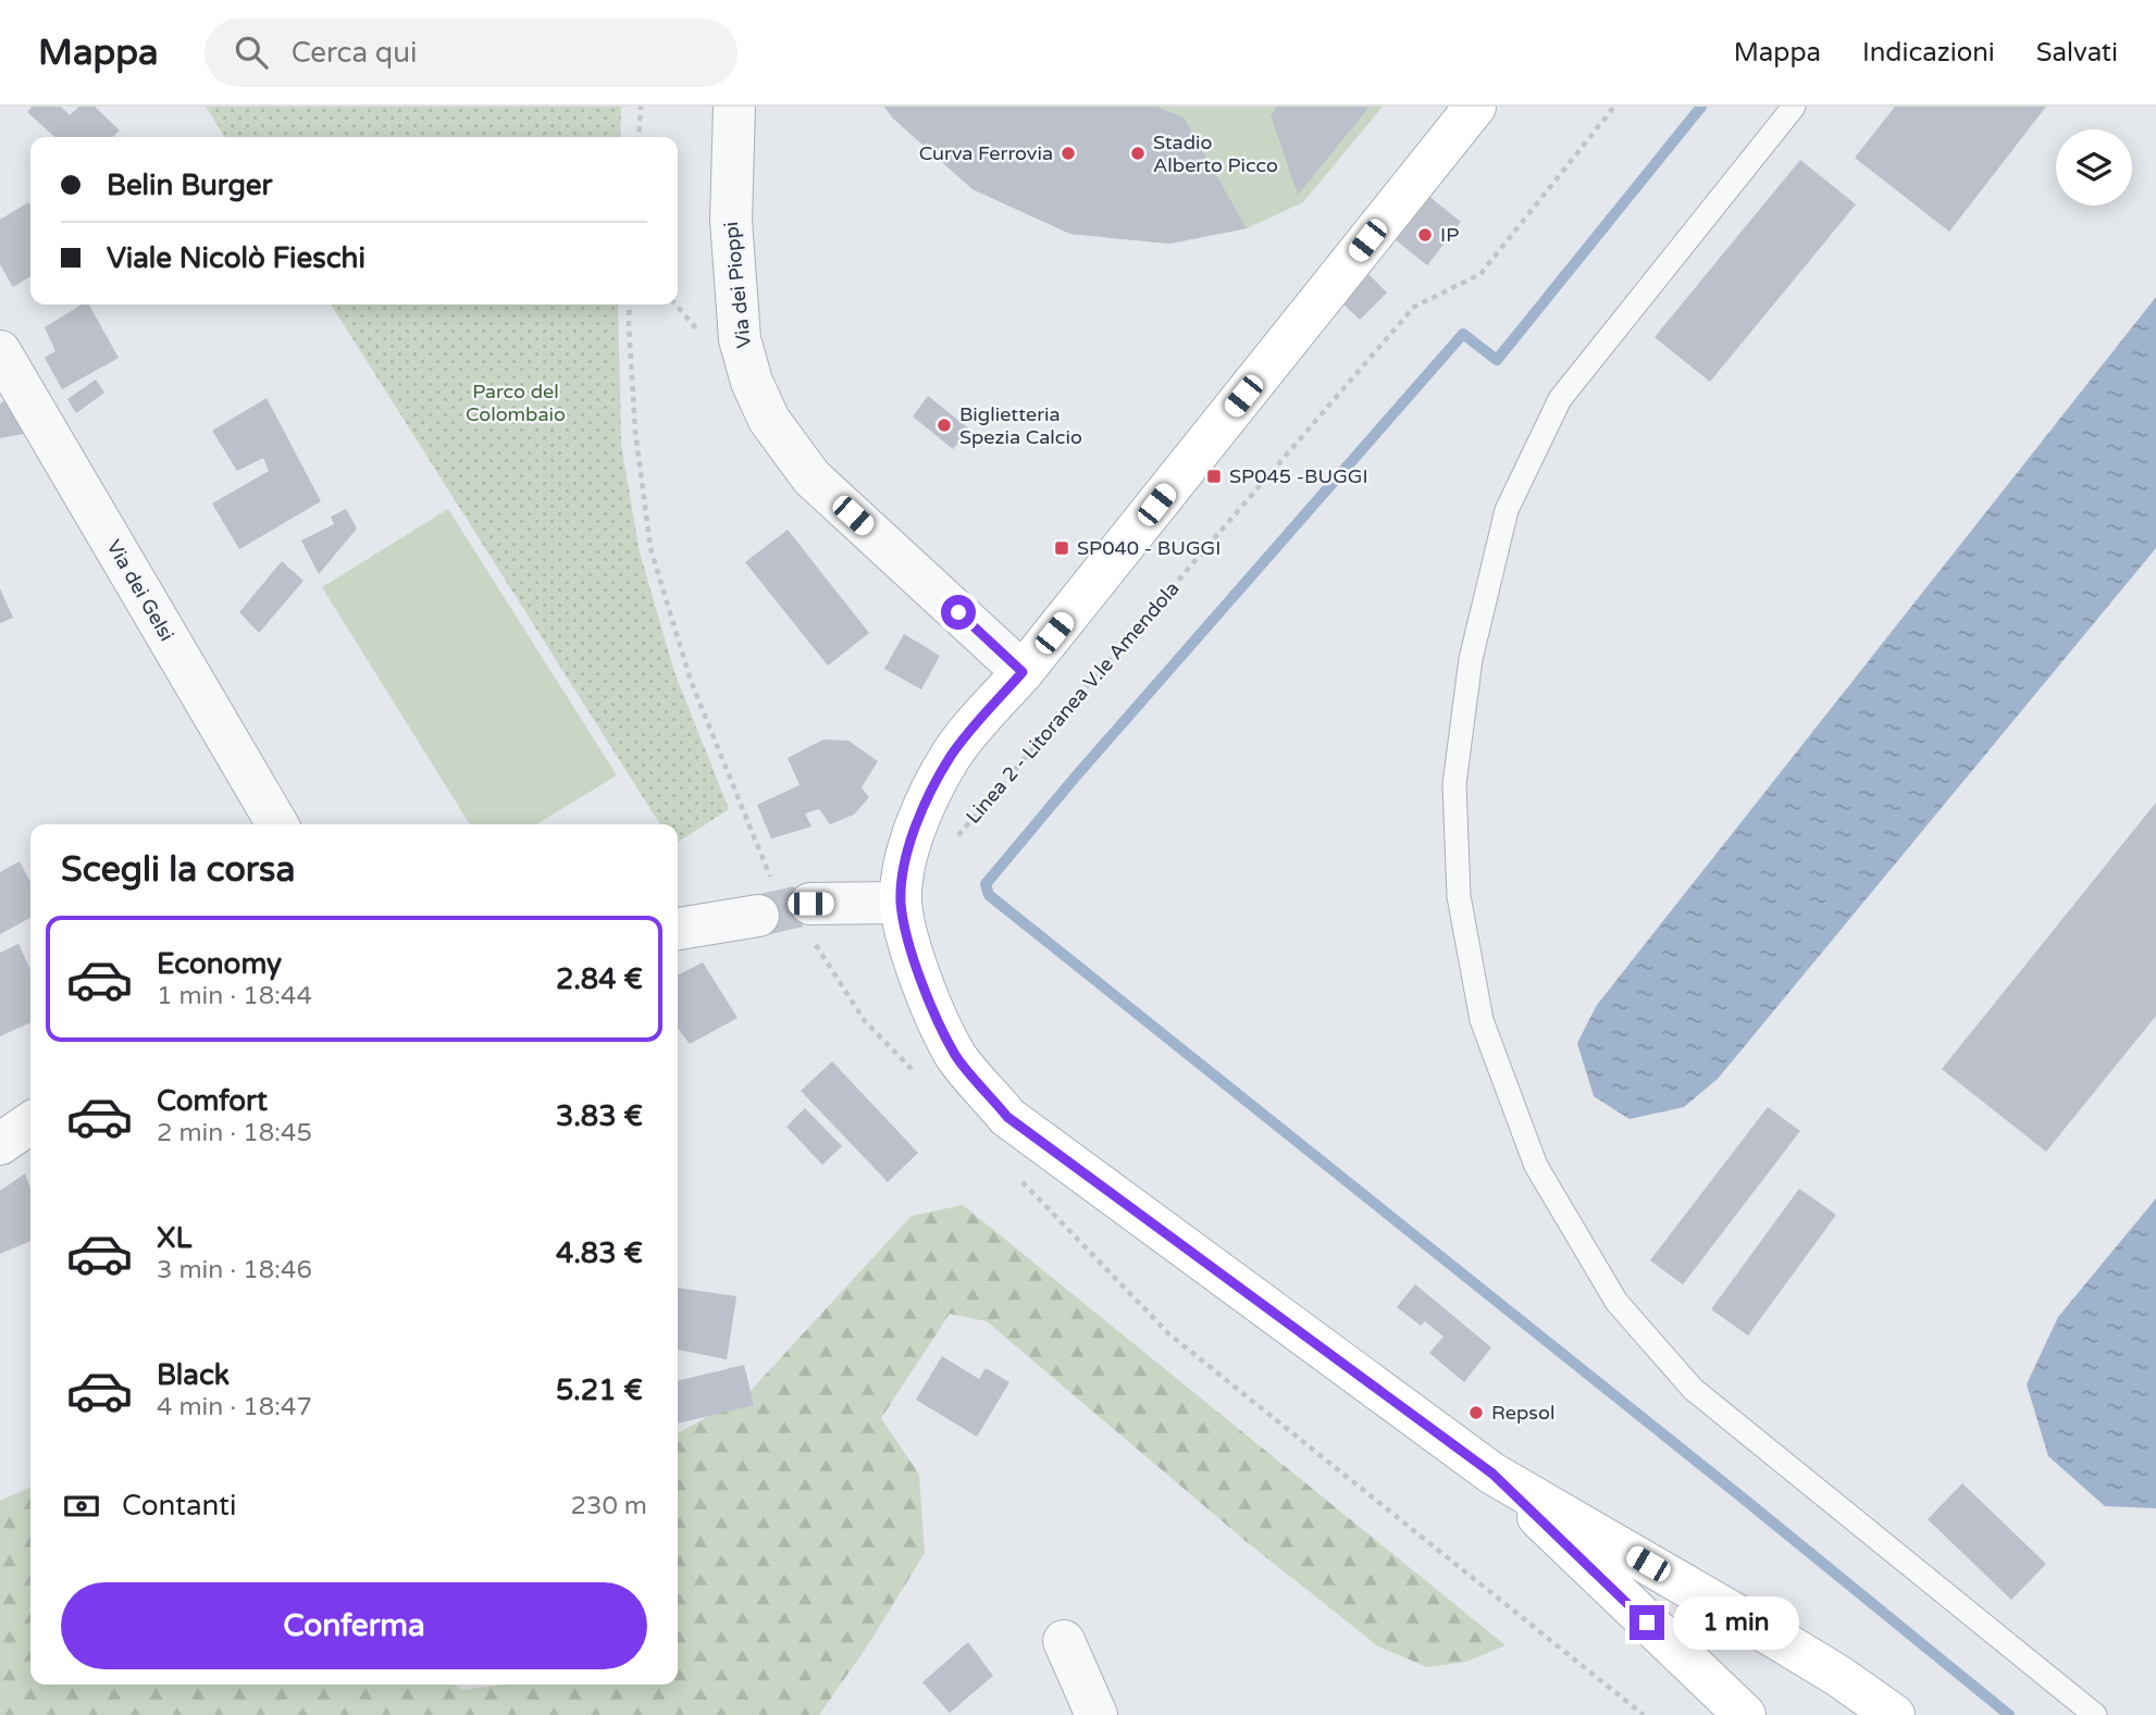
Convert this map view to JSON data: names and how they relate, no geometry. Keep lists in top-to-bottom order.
{
  "streets": {
    "street": ["Via dei Pioppi", "Via dei Gelsi"],
    "path": ["Linea 2 - Litoranea V.le Amendola"]
  },
  "parks": ["Parco del Colombaio"],
  "places": {
    "other": [
      "Curva Ferrovia",
      "Stadio Alberto Picco",
      "IP",
      "Biglietteria Spezia Calcio",
      "Repsol"
    ],
    "transit": ["SP045 -BUGGI", "SP040 - BUGGI"]
  },
  "page": {
    "header": "Mappa",
    "search": "Cerca qui",
    "nav": ["Mappa", "Indicazioni", "Salvati"],
    "banner": ["Belin Burger", "Viale Nicolò Fieschi"],
    "heading": "Scegli la corsa",
    "list": [
      {
        "name": "Economy",
        "note": "1 min · 18:44",
        "value": "2.84 €"
      },
      {
        "name": "Comfort",
        "note": "2 min · 18:45",
        "value": "3.83 €"
      },
      {
        "name": "XL",
        "note": "3 min · 18:46",
        "value": "4.83 €"
      },
      {
        "name": "Black",
        "note": "4 min · 18:47",
        "value": "5.21 €"
      }
    ],
    "pay": ["Contanti", "230 m"],
    "buttons": "Conferma",
    "bubble": "1 min"
  }
}
